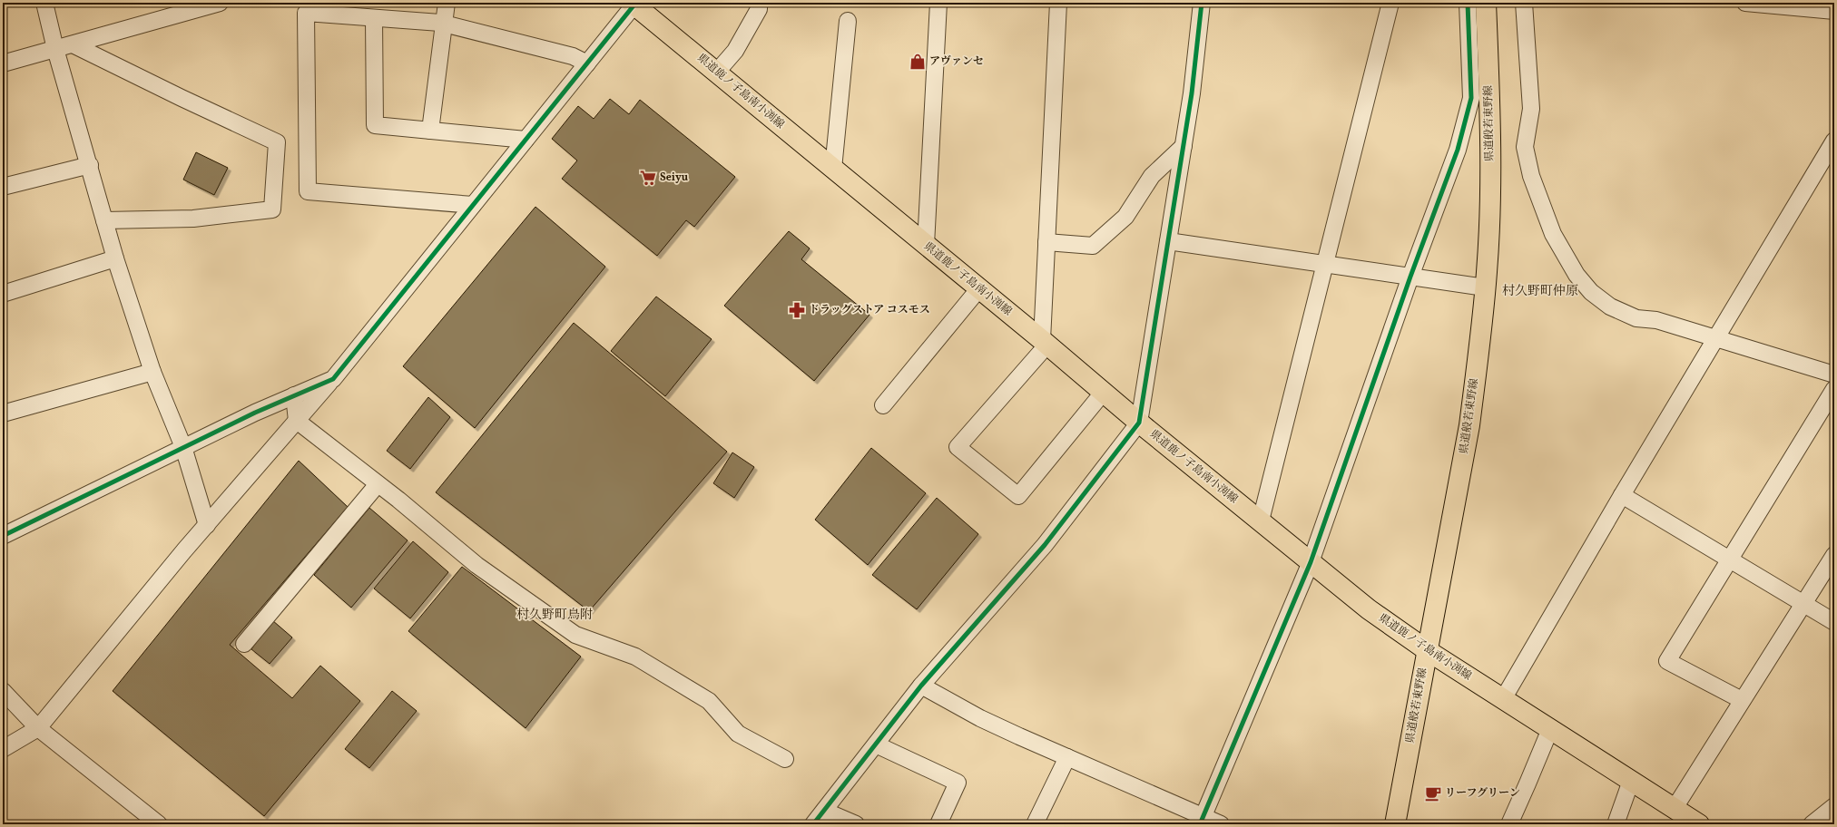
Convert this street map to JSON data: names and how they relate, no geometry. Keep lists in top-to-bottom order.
{
  "streets": {
    "main road": ["県道鹿ノ子島南小渕線", "県道般若東野線"]
  },
  "crossings": [
    ["県道鹿ノ子島南小渕線", "県道般若東野線"]
  ],
  "districts": ["村久野町仲原", "村久野町鳥附"],
  "places": {
    "shop": ["アヴァンセ"],
    "supermarket": ["Seiyu"],
    "pharmacy": ["ドラッグストア コスモス"],
    "cafe": ["リーフグリーン"]
  }
}
